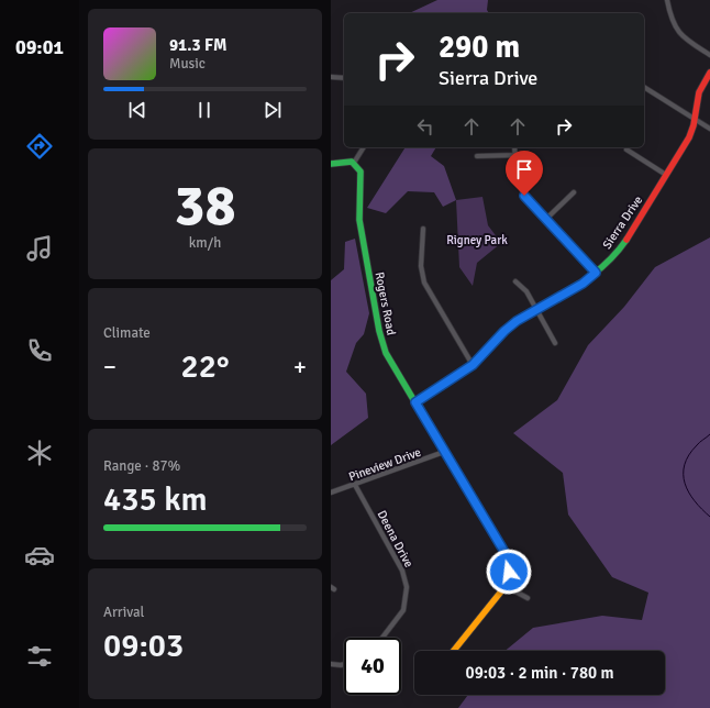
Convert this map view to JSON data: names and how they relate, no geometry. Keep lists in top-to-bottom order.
{
  "streets": {
    "street": [
      "Sierra Drive",
      "Rogers Road",
      "Pineview Drive",
      "Deena Drive"
    ]
  },
  "crossings": [
    ["Sierra Drive", "Rogers Road"],
    ["Rogers Road", "Pineview Drive"],
    ["Pineview Drive", "Deena Drive"]
  ],
  "parks": ["Rigney Park"],
  "page": {
    "tabs": "09:01",
    "turn": ["290 m", "Sierra Drive"],
    "song": ["91.3 FM", "Music"],
    "tile": [
      ["38", "km/h"],
      "Climate",
      ["Range · 87%", "435 km"],
      ["Arrival", "09:03"]
    ],
    "heat": ["−", "22°", "+"],
    "limit": "40",
    "trip": "09:03 · 2 min · 780 m"
  }
}
